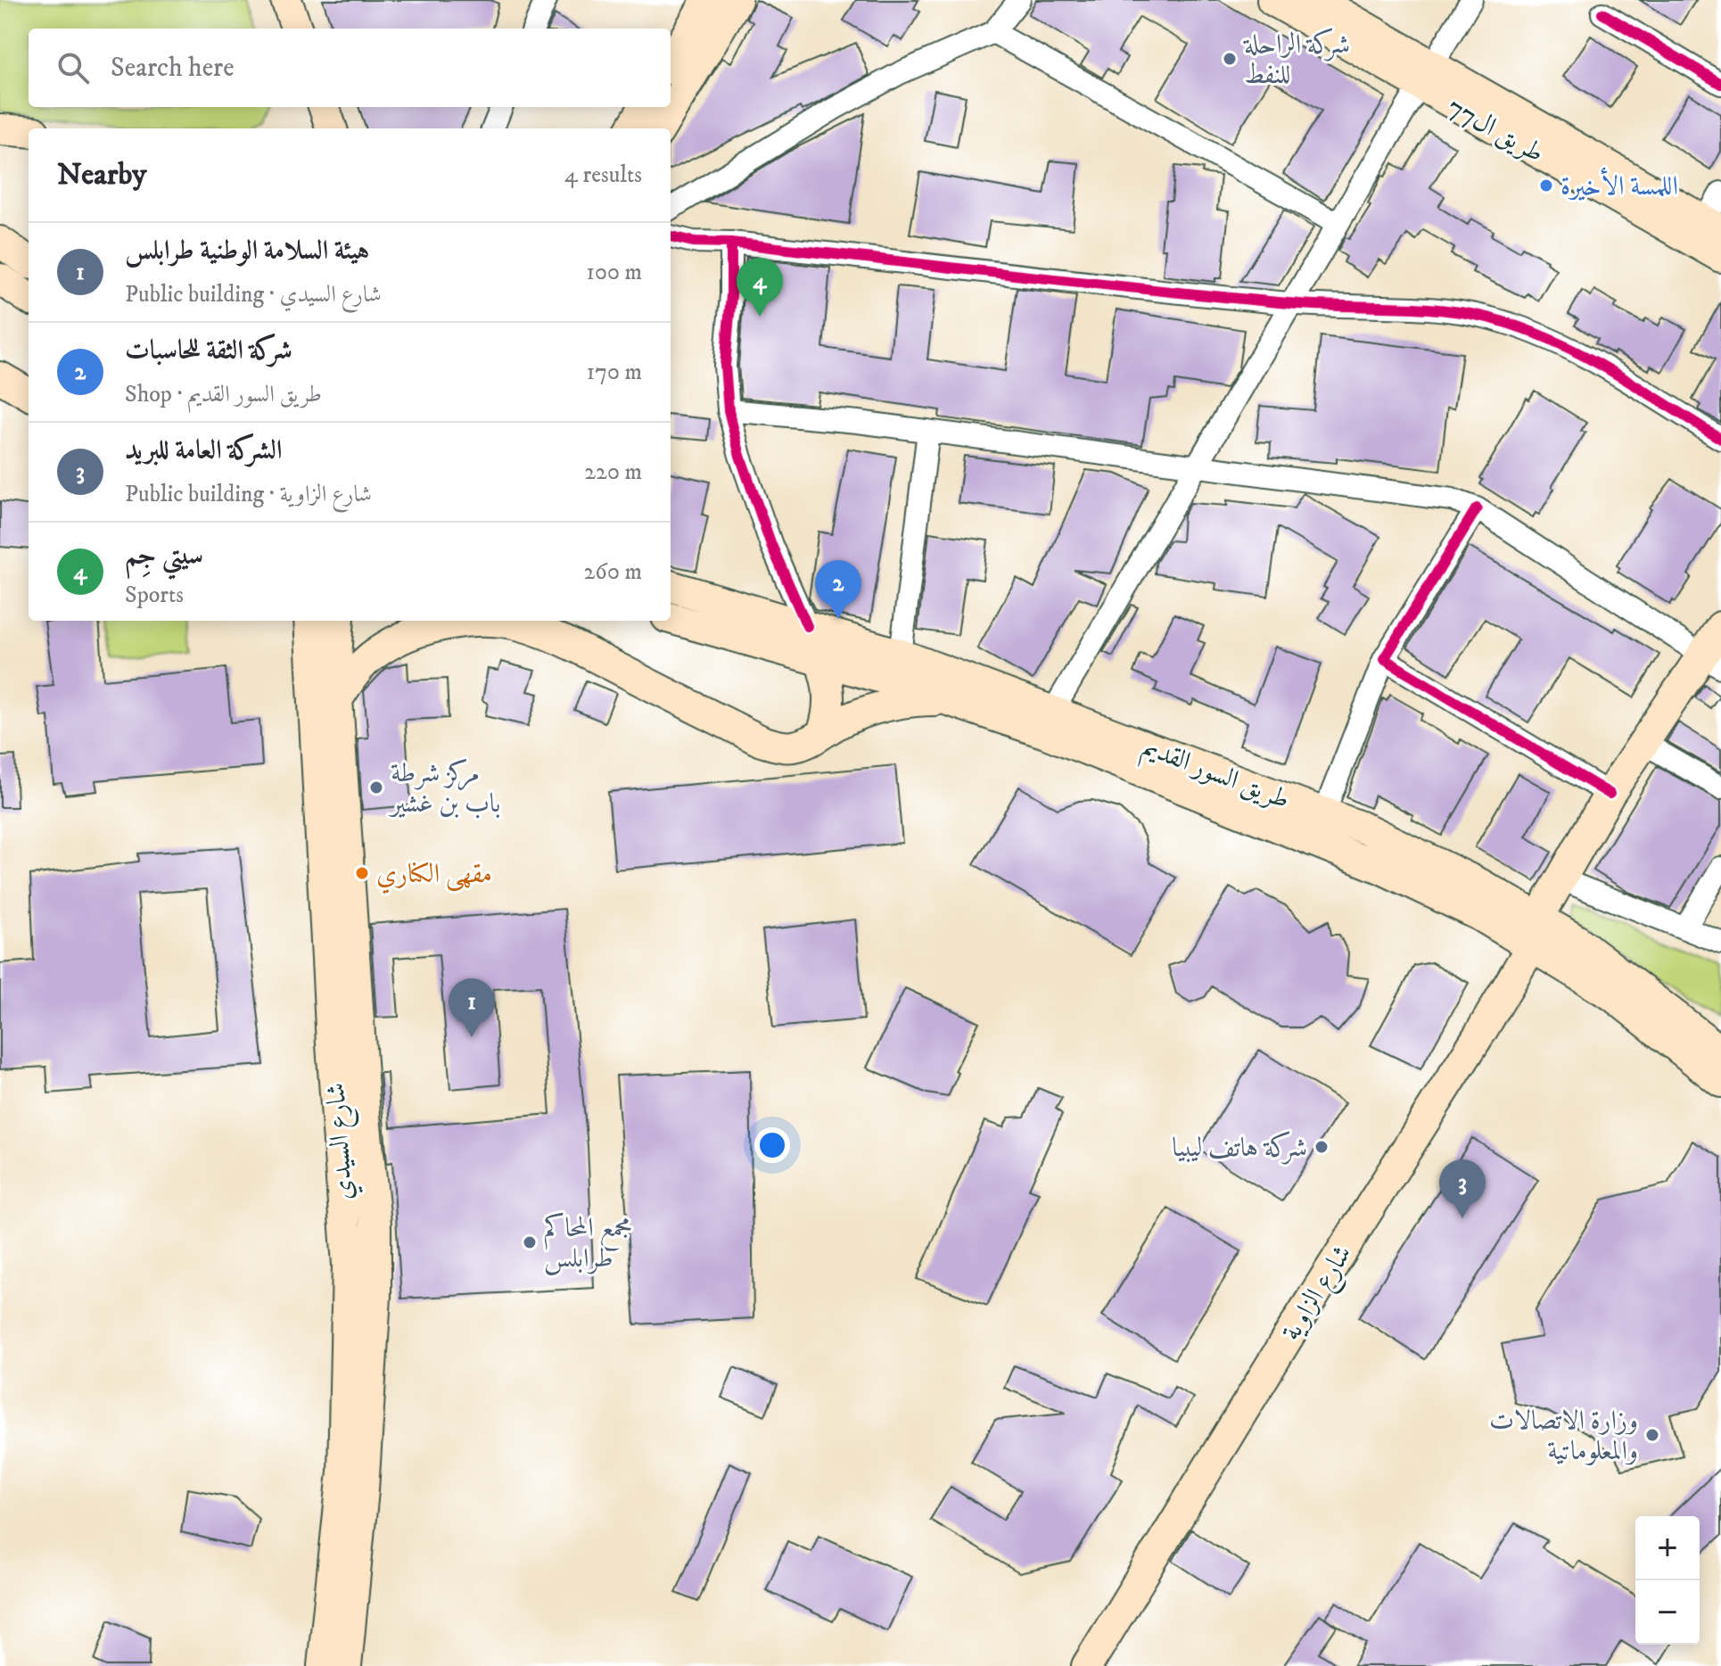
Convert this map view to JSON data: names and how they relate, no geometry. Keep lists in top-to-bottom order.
{
  "streets": {
    "main road": [
      "طريق ال77",
      "طريق السور القديم",
      "شارع السيدي",
      "شارع الزاوية"
    ]
  },
  "crossings": [
    ["طريق السور القديم", "شارع الزاوية"]
  ],
  "places": [
    "شركة الراحلة للنفط",
    "اللمسة الأخيرة",
    "مركز شرطة باب بن غشير",
    "مقهى الكناري",
    "شركة هاتف ليبيا",
    "مجمع المحاكم طرابلس",
    "وزارة الاتصالات والمعلوماتية"
  ],
  "page": {
    "search": "Search here",
    "heading": ["Nearby", "4 results"],
    "list": [
      {
        "mark": "1",
        "name": "هيئة السلامة الوطنية طرابلس",
        "note": "Public building · شارع السيدي",
        "value": "100 m"
      },
      {
        "mark": "2",
        "name": "شركة الثقة للحاسبات",
        "note": "Shop · طريق السور القديم",
        "value": "170 m"
      },
      {
        "mark": "3",
        "name": "الشركة العامة للبريد",
        "note": "Public building · شارع الزاوية",
        "value": "220 m"
      },
      {
        "mark": "4",
        "name": "سيتي جِم",
        "note": "Sports",
        "value": "260 m"
      }
    ],
    "pins": [
      "4",
      "2",
      "1",
      "3"
    ],
    "map_buttons": ["+", "−"]
  }
}
